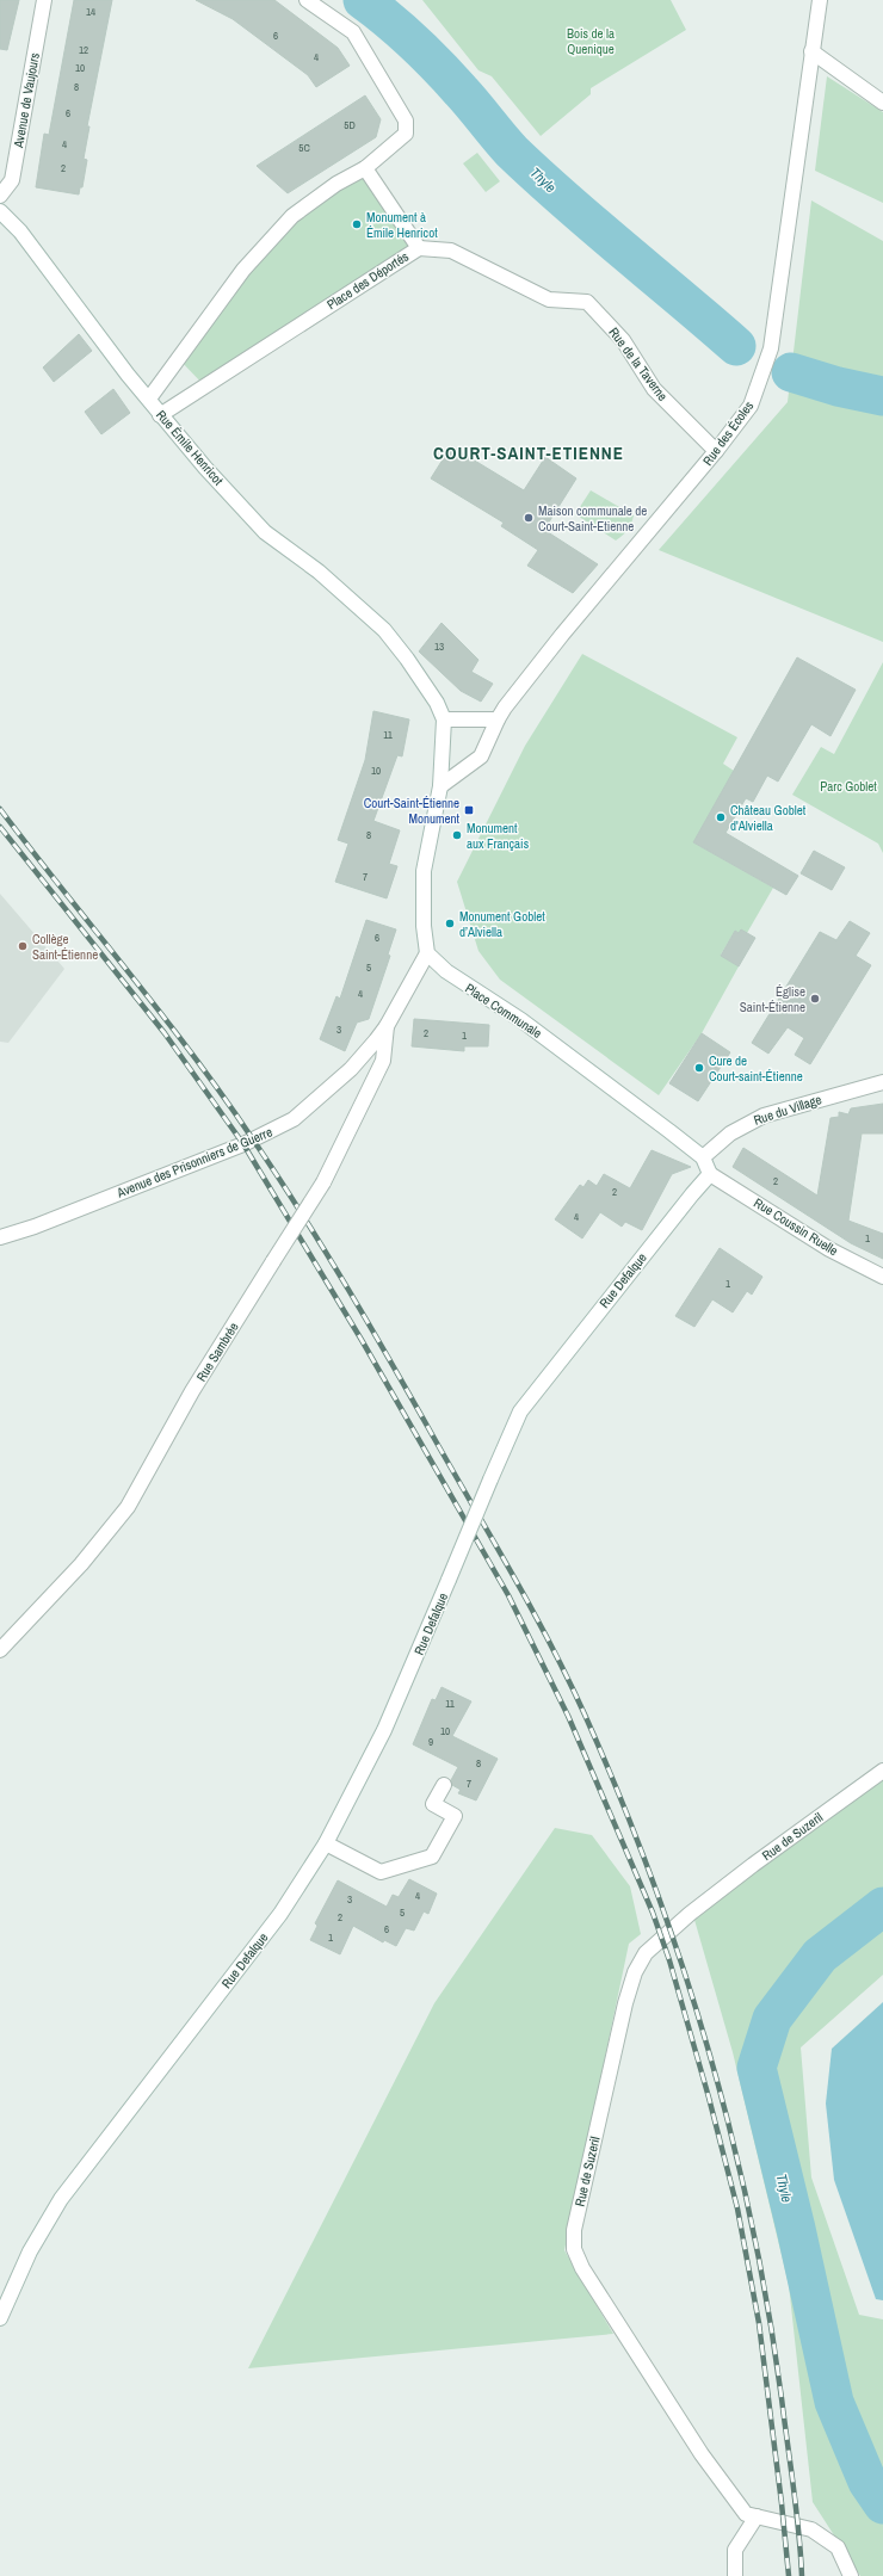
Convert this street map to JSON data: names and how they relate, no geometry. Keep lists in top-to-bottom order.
{
  "streets": {
    "street": [
      "Avenue de Vaujours",
      "Place des Déportés",
      "Rue de la Taverne",
      "Rue des Écoles",
      "Rue Émile Henricot",
      "Place Communale",
      "Rue du Village",
      "Avenue des Prisonniers de Guerre",
      "Rue Coussin Ruelle",
      "Rue Defalque",
      "Rue Sambrée",
      "Rue de Suzeril"
    ]
  },
  "crossings": [
    ["Place des Déportés", "Rue de la Taverne"],
    ["Place des Déportés", "Rue Émile Henricot"],
    ["Rue de la Taverne", "Rue des Écoles"],
    ["Place Communale", "Rue du Village"],
    ["Place Communale", "Avenue des Prisonniers de Guerre"],
    ["Place Communale", "Rue Coussin Ruelle"],
    ["Place Communale", "Rue Defalque"],
    ["Avenue des Prisonniers de Guerre", "Rue Sambrée"],
    ["Rue Coussin Ruelle", "Rue Defalque"]
  ],
  "districts": ["COURT-SAINT-ETIENNE"],
  "water": ["Thyle"],
  "parks": ["Bois de la Quenique", "Parc Goblet"],
  "places": {
    "other": [
      "Monument à Émile Henricot",
      "Maison communale de Court-Saint-Etienne",
      "Château Goblet d'Alviella",
      "Monument aux Français",
      "Monument Goblet d’Alviella",
      "Collège Saint-Étienne",
      "Église Saint-Étienne",
      "Cure de Court-saint-Étienne"
    ],
    "transit": ["Court-Saint-Étienne Monument"]
  },
  "house_numbers": [
    "14",
    "6",
    "12",
    "4",
    "10",
    "8",
    "6",
    "5D",
    "4",
    "5C",
    "2",
    "13",
    "11",
    "10",
    "8",
    "7",
    "6",
    "5",
    "4",
    "3",
    "2",
    "1",
    "2",
    "2",
    "4",
    "1",
    "1",
    "11",
    "10",
    "9",
    "8",
    "7",
    "4",
    "3",
    "5",
    "2",
    "6",
    "1"
  ]
}
